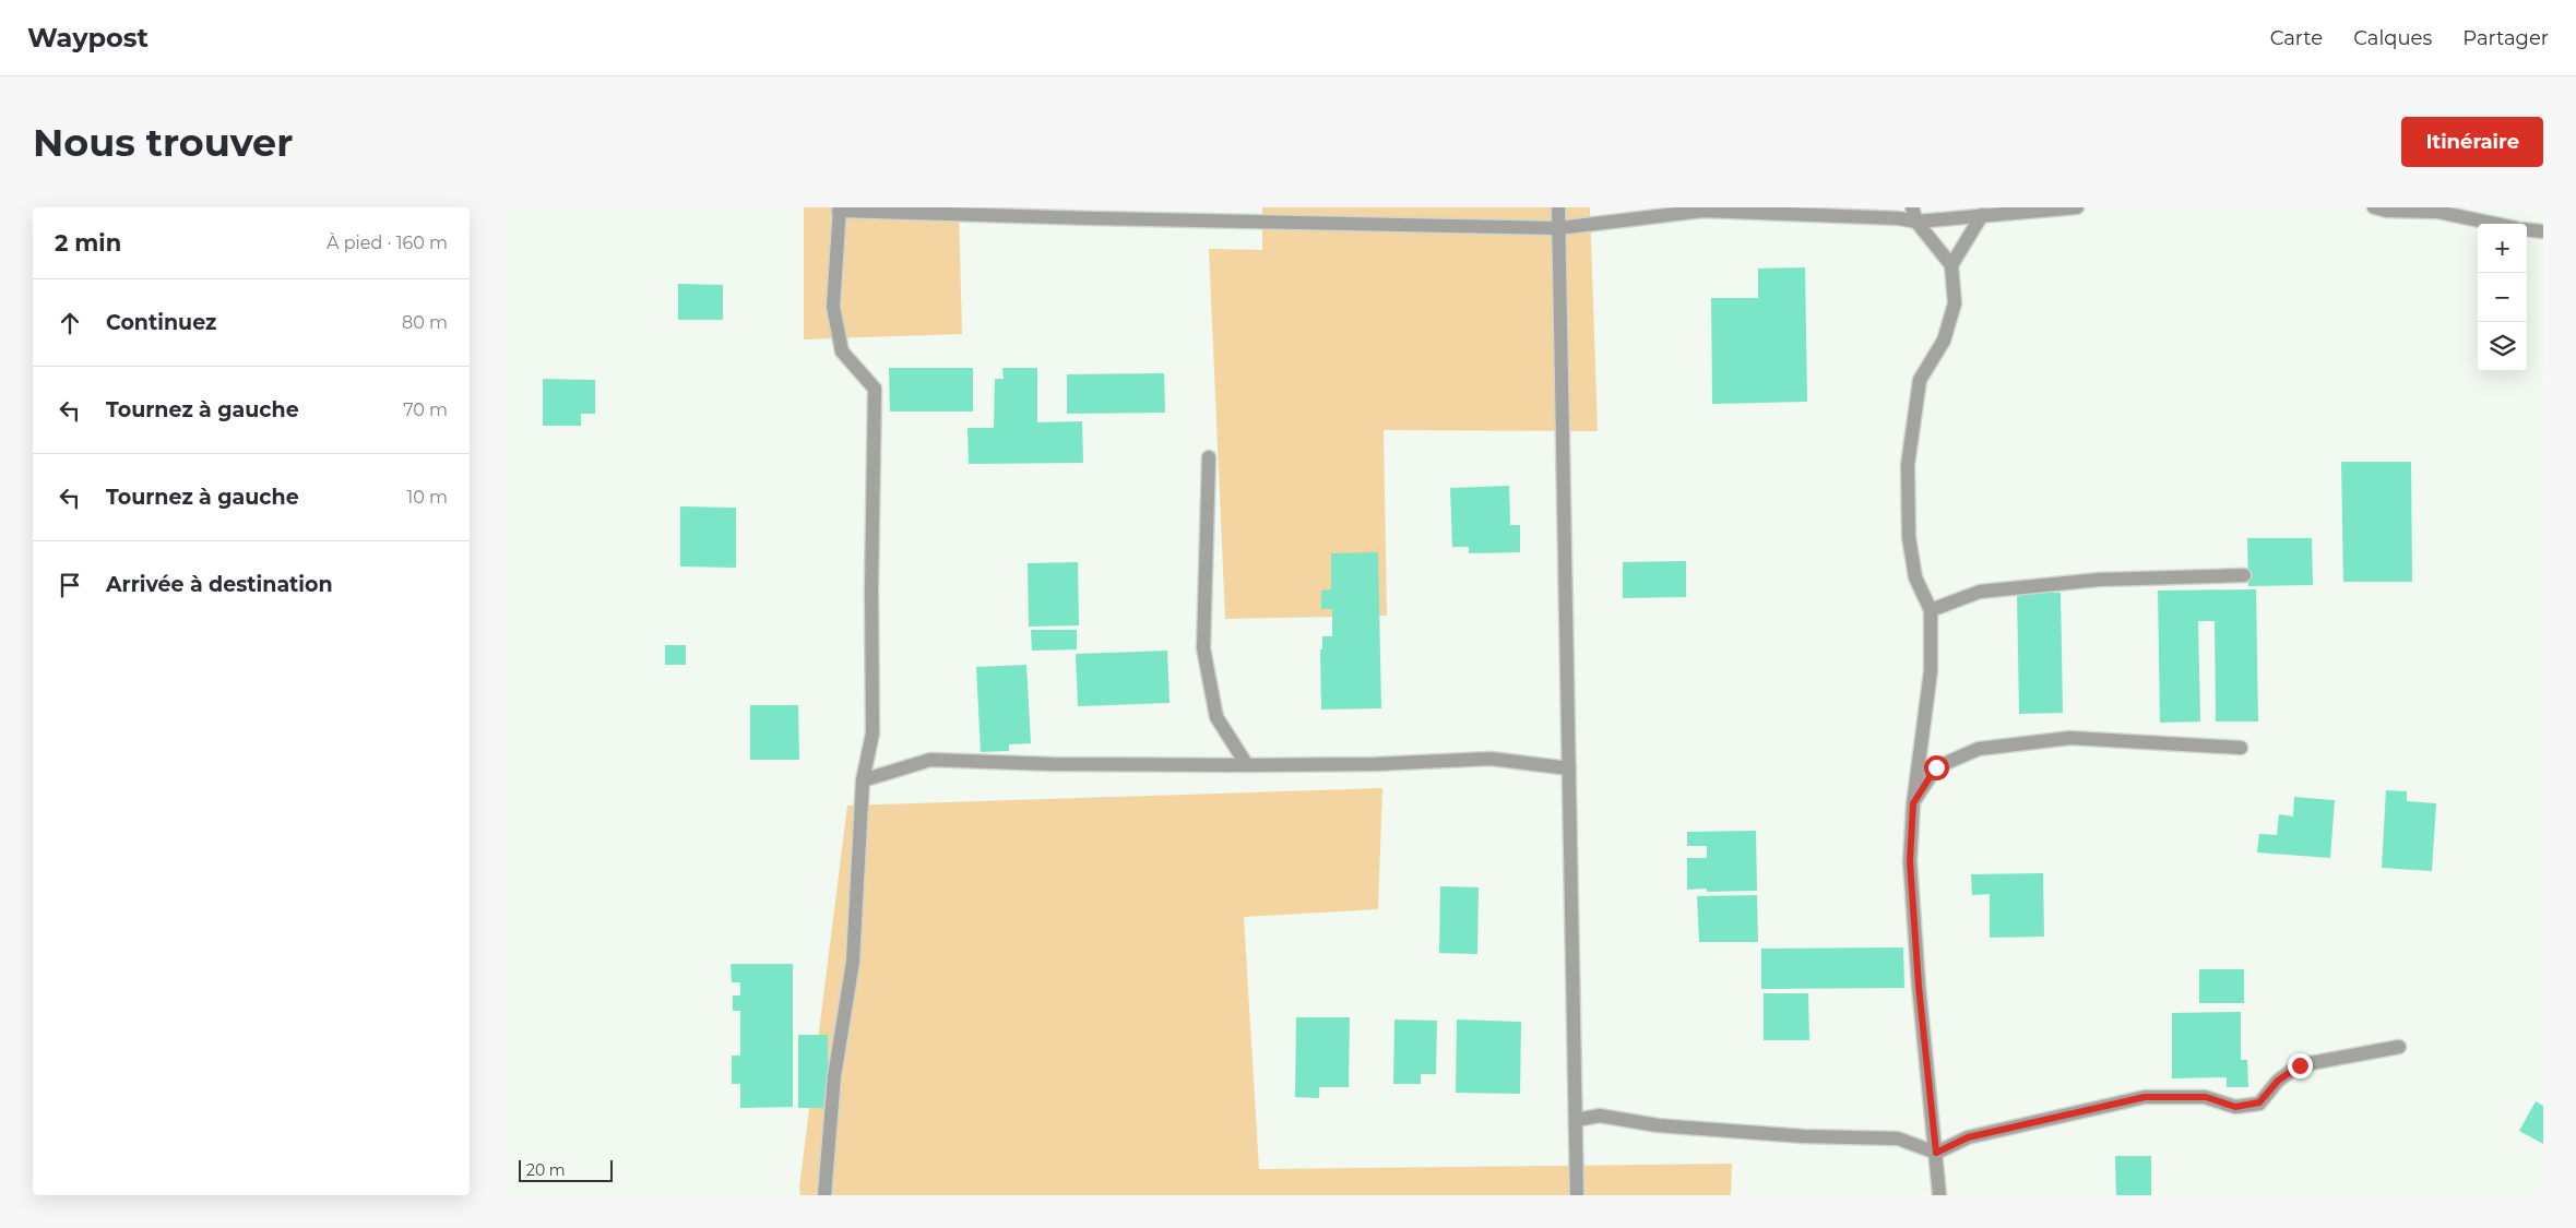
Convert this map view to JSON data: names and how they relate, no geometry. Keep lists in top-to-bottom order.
{
  "scale_bar": "20 m",
  "page": {
    "header": "Waypost",
    "nav": ["Carte", "Calques", "Partager"],
    "buttons": "Itinéraire",
    "title": "Nous trouver",
    "heading": ["2 min", "À pied · 160 m"],
    "map_buttons": ["+", "−"],
    "list": [
      ["Continuez", "80 m"],
      ["Tournez à gauche", "70 m"],
      ["Tournez à gauche", "10 m"],
      "Arrivée à destination"
    ],
    "scale": "20 m"
  }
}
